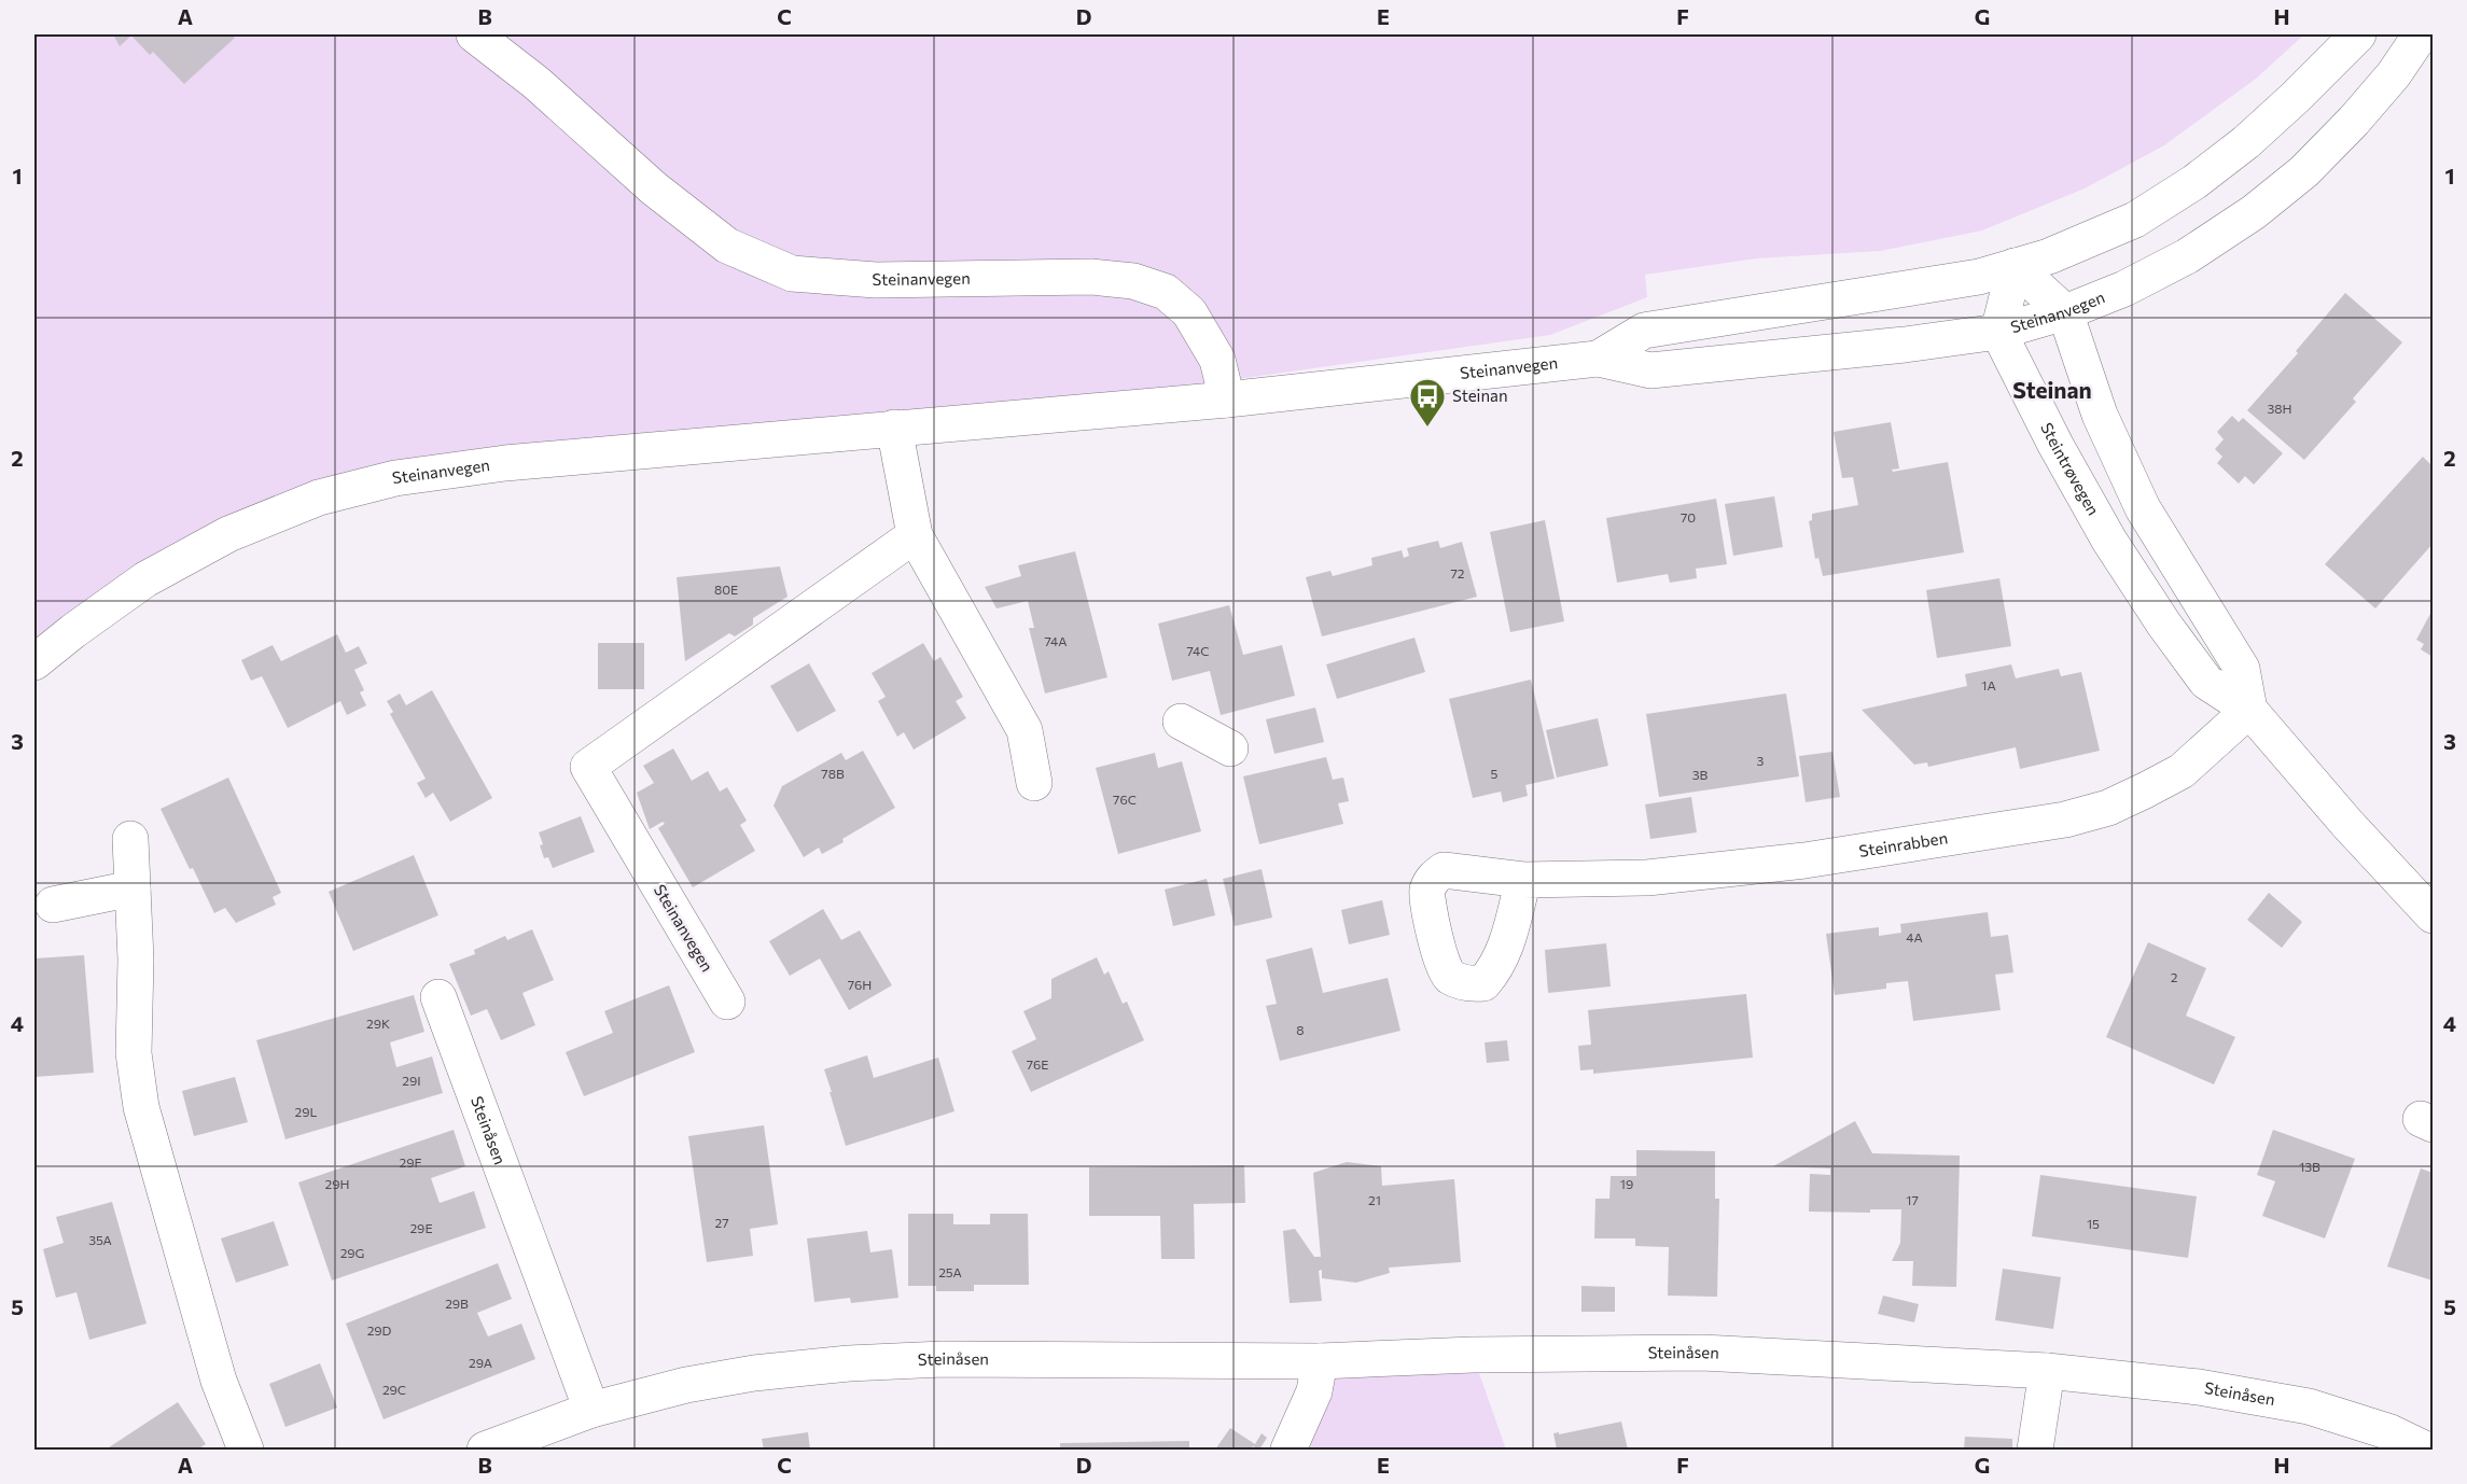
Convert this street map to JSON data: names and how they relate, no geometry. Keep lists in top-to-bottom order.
{
  "streets": {
    "street": [
      "Steinanvegen",
      "Steintrøvegen",
      "Steinrabben",
      "Steinåsen"
    ]
  },
  "crossings": [
    ["Steinanvegen", "Steintrøvegen"],
    ["Steintrøvegen", "Steinrabben"]
  ],
  "districts": ["Steinan"],
  "places": {
    "bus stop": ["Steinan"]
  },
  "house_numbers": [
    "38H",
    "70",
    "72",
    "80E",
    "74A",
    "74C",
    "1A",
    "3",
    "78B",
    "5",
    "3B",
    "76C",
    "4A",
    "2",
    "76H",
    "29K",
    "8",
    "76E",
    "29I",
    "29L",
    "29F",
    "13B",
    "29H",
    "19",
    "21",
    "17",
    "27",
    "15",
    "29E",
    "35A",
    "29G",
    "25A",
    "29B",
    "29D",
    "29A",
    "29C"
  ],
  "grid": {
    "columns": [
      "A",
      "B",
      "C",
      "D",
      "E",
      "F",
      "G",
      "H"
    ],
    "rows": [
      "1",
      "2",
      "3",
      "4",
      "5"
    ]
  }
}
